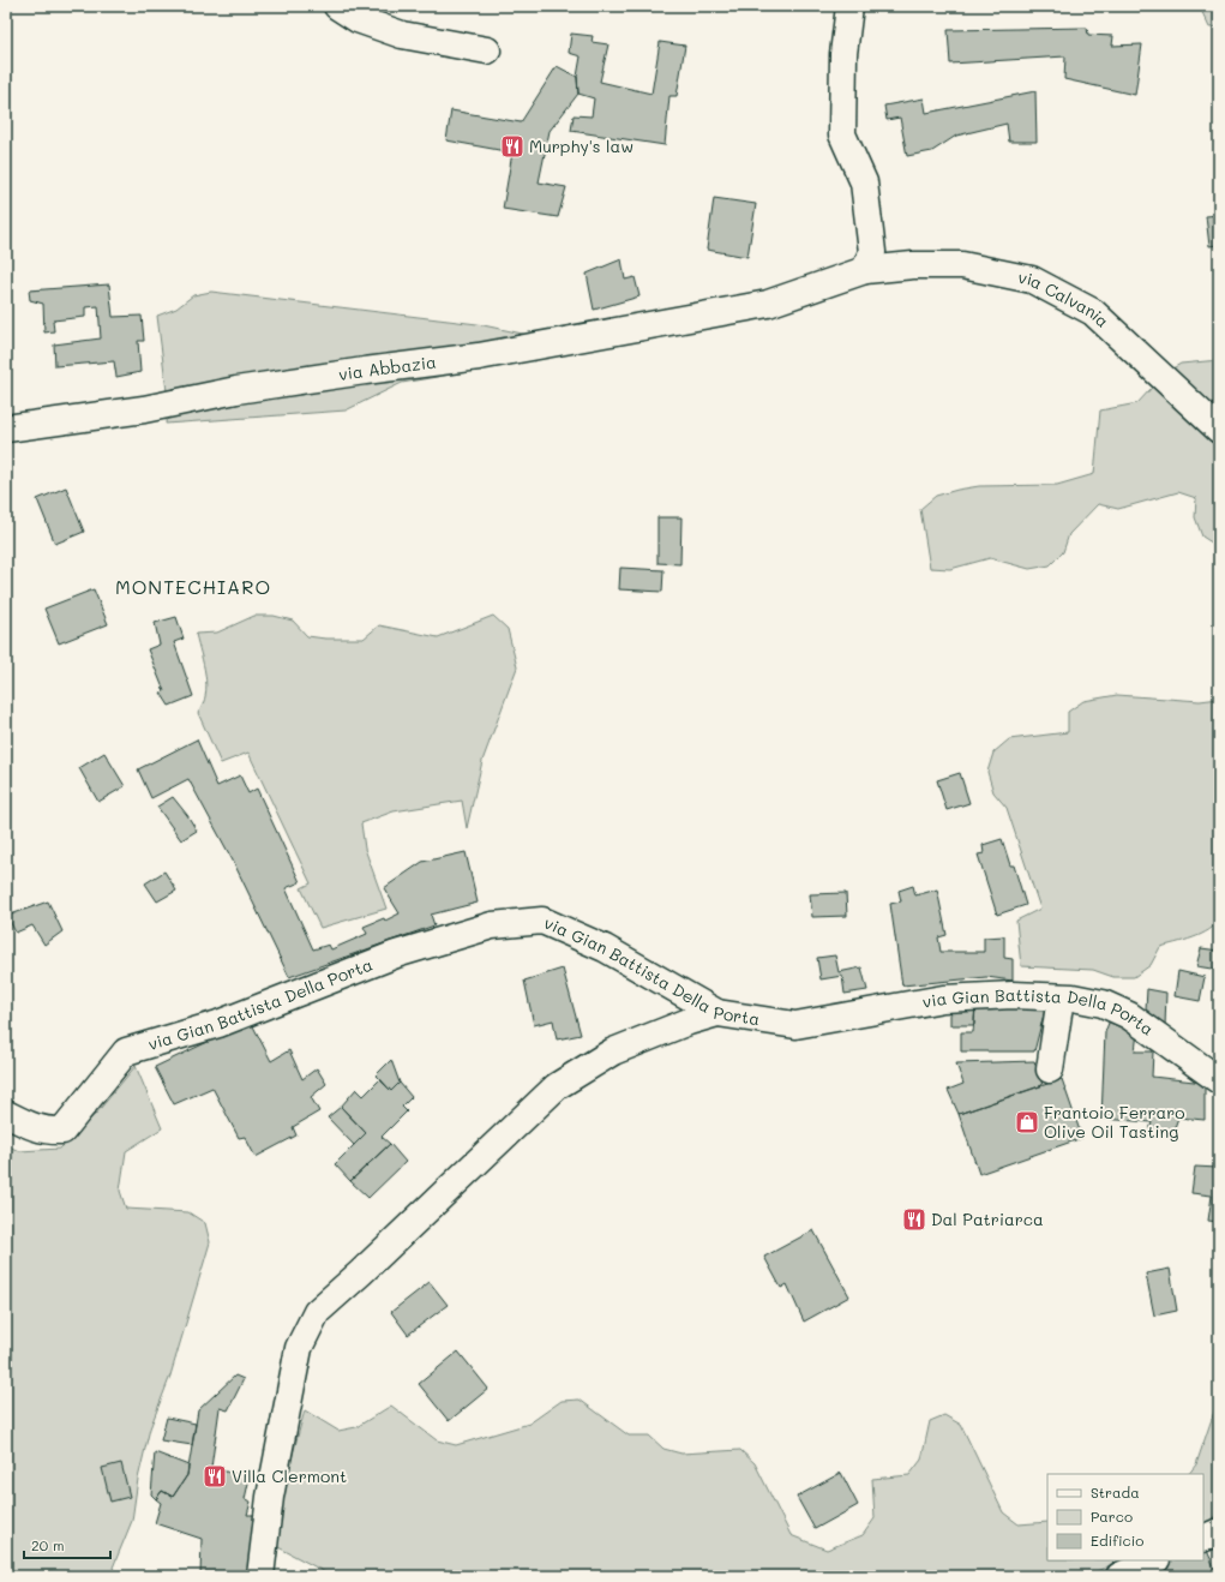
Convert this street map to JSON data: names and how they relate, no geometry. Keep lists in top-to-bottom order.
{
  "streets": {
    "street": ["via Calvania", "via Abbazia", "via Gian Battista Della Porta"]
  },
  "crossings": [
    ["via Calvania", "via Abbazia"]
  ],
  "districts": ["MONTECHIARO"],
  "places": {
    "restaurant": ["Murphy's law", "Dal Patriarca", "Villa Clermont"],
    "shop": ["Frantoio Ferraro Olive Oil Tasting"]
  },
  "legend": ["Strada", "Parco", "Edificio"],
  "scale_bar": "20 m"
}
